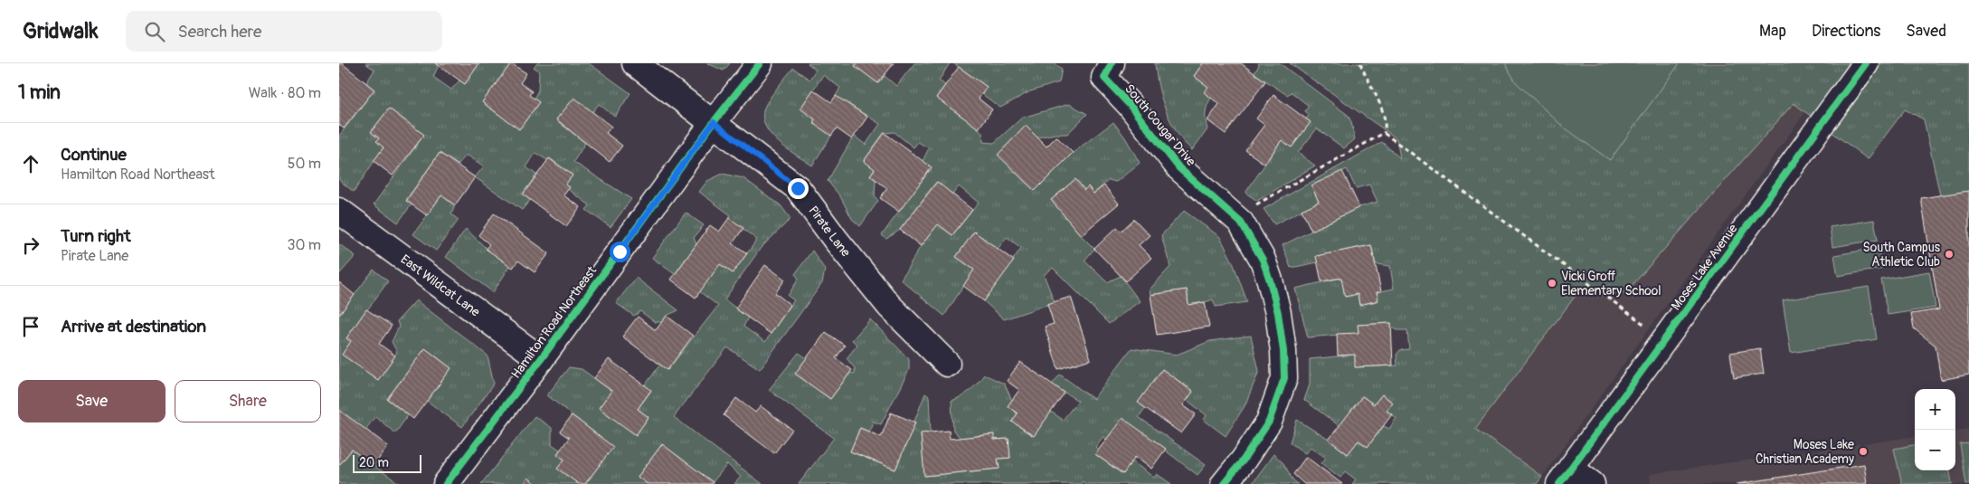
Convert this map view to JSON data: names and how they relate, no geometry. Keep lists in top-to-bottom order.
{
  "streets": {
    "street": [
      "South Cougar Drive",
      "Pirate Lane",
      "Moses Lake Avenue",
      "East Wildcat Lane",
      "Hamilton Road Northeast"
    ]
  },
  "crossings": [
    ["Pirate Lane", "Hamilton Road Northeast"],
    ["East Wildcat Lane", "Hamilton Road Northeast"]
  ],
  "places": ["South Campus Athletic Club", "Vicki Groff Elementary School", "Moses Lake Christian Academy"],
  "scale_bar": "20 m",
  "page": {
    "header": "Gridwalk",
    "search": "Search here",
    "nav": ["Map", "Directions", "Saved"],
    "heading": ["1 min", "Walk · 80 m"],
    "list": [
      ["Continue", "Hamilton Road Northeast", "50 m"],
      ["Turn right", "Pirate Lane", "30 m"],
      "Arrive at destination"
    ],
    "buttons": ["Save", "Share"],
    "map_buttons": ["+", "−"],
    "scale": "20 m"
  }
}
